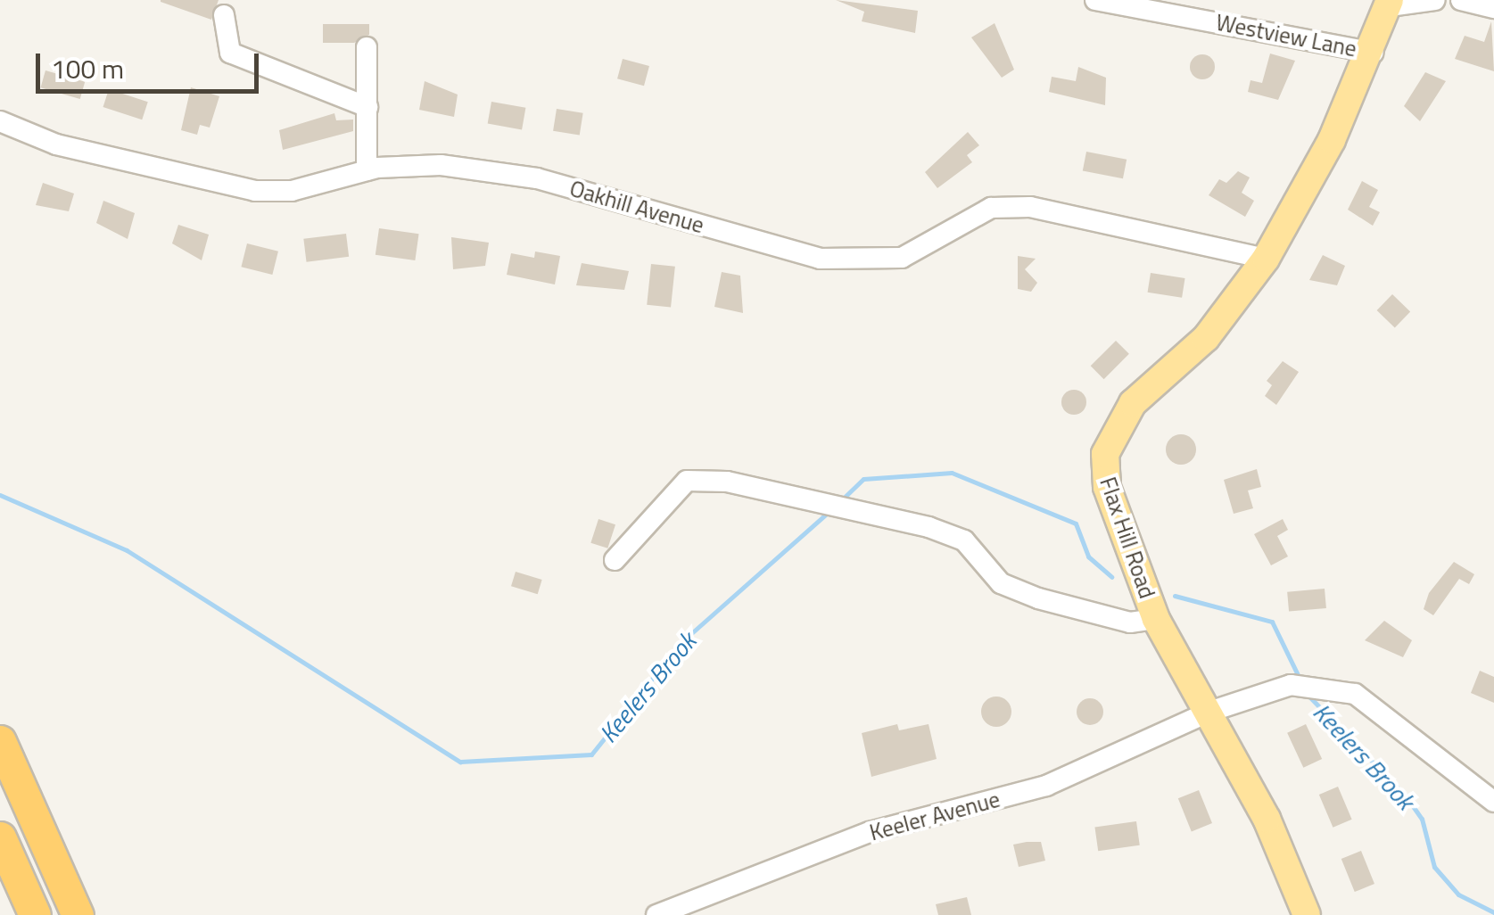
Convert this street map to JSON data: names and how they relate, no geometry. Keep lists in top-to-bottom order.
{
  "streets": {
    "main road": ["Flax Hill Road"],
    "street": ["Westview Lane", "Oakhill Avenue", "Keeler Avenue"]
  },
  "crossings": [
    ["Westview Lane", "Flax Hill Road"],
    ["Oakhill Avenue", "Flax Hill Road"],
    ["Flax Hill Road", "Keeler Avenue"]
  ],
  "water": ["Keelers Brook"],
  "scale_bar": "100 m"
}
